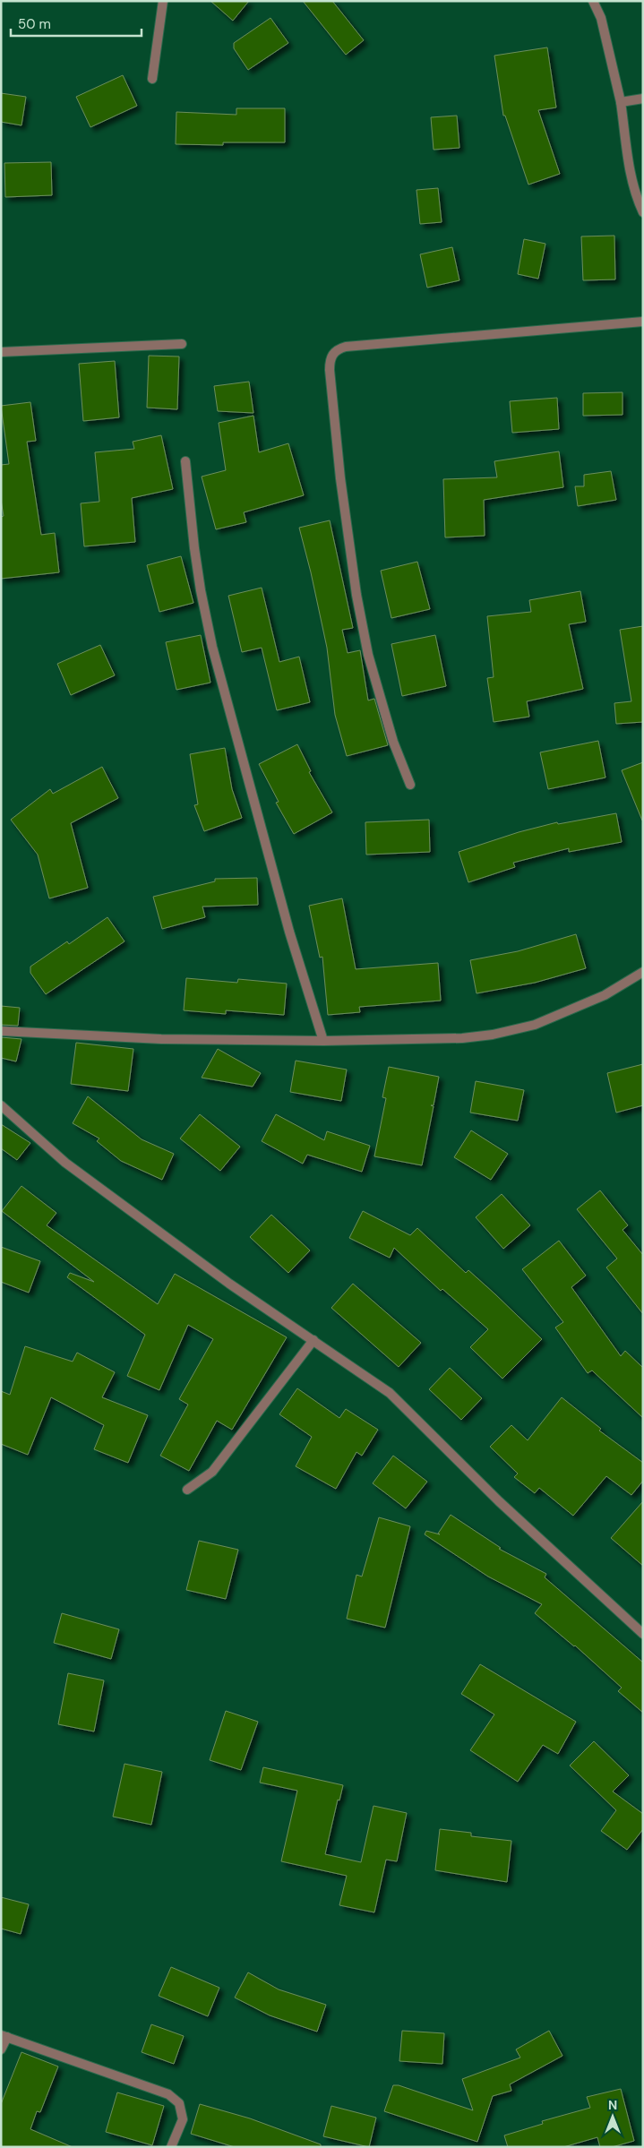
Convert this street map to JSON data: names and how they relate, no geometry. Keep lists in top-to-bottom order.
{
  "scale_bar": "50 m",
  "north": "top"
}
